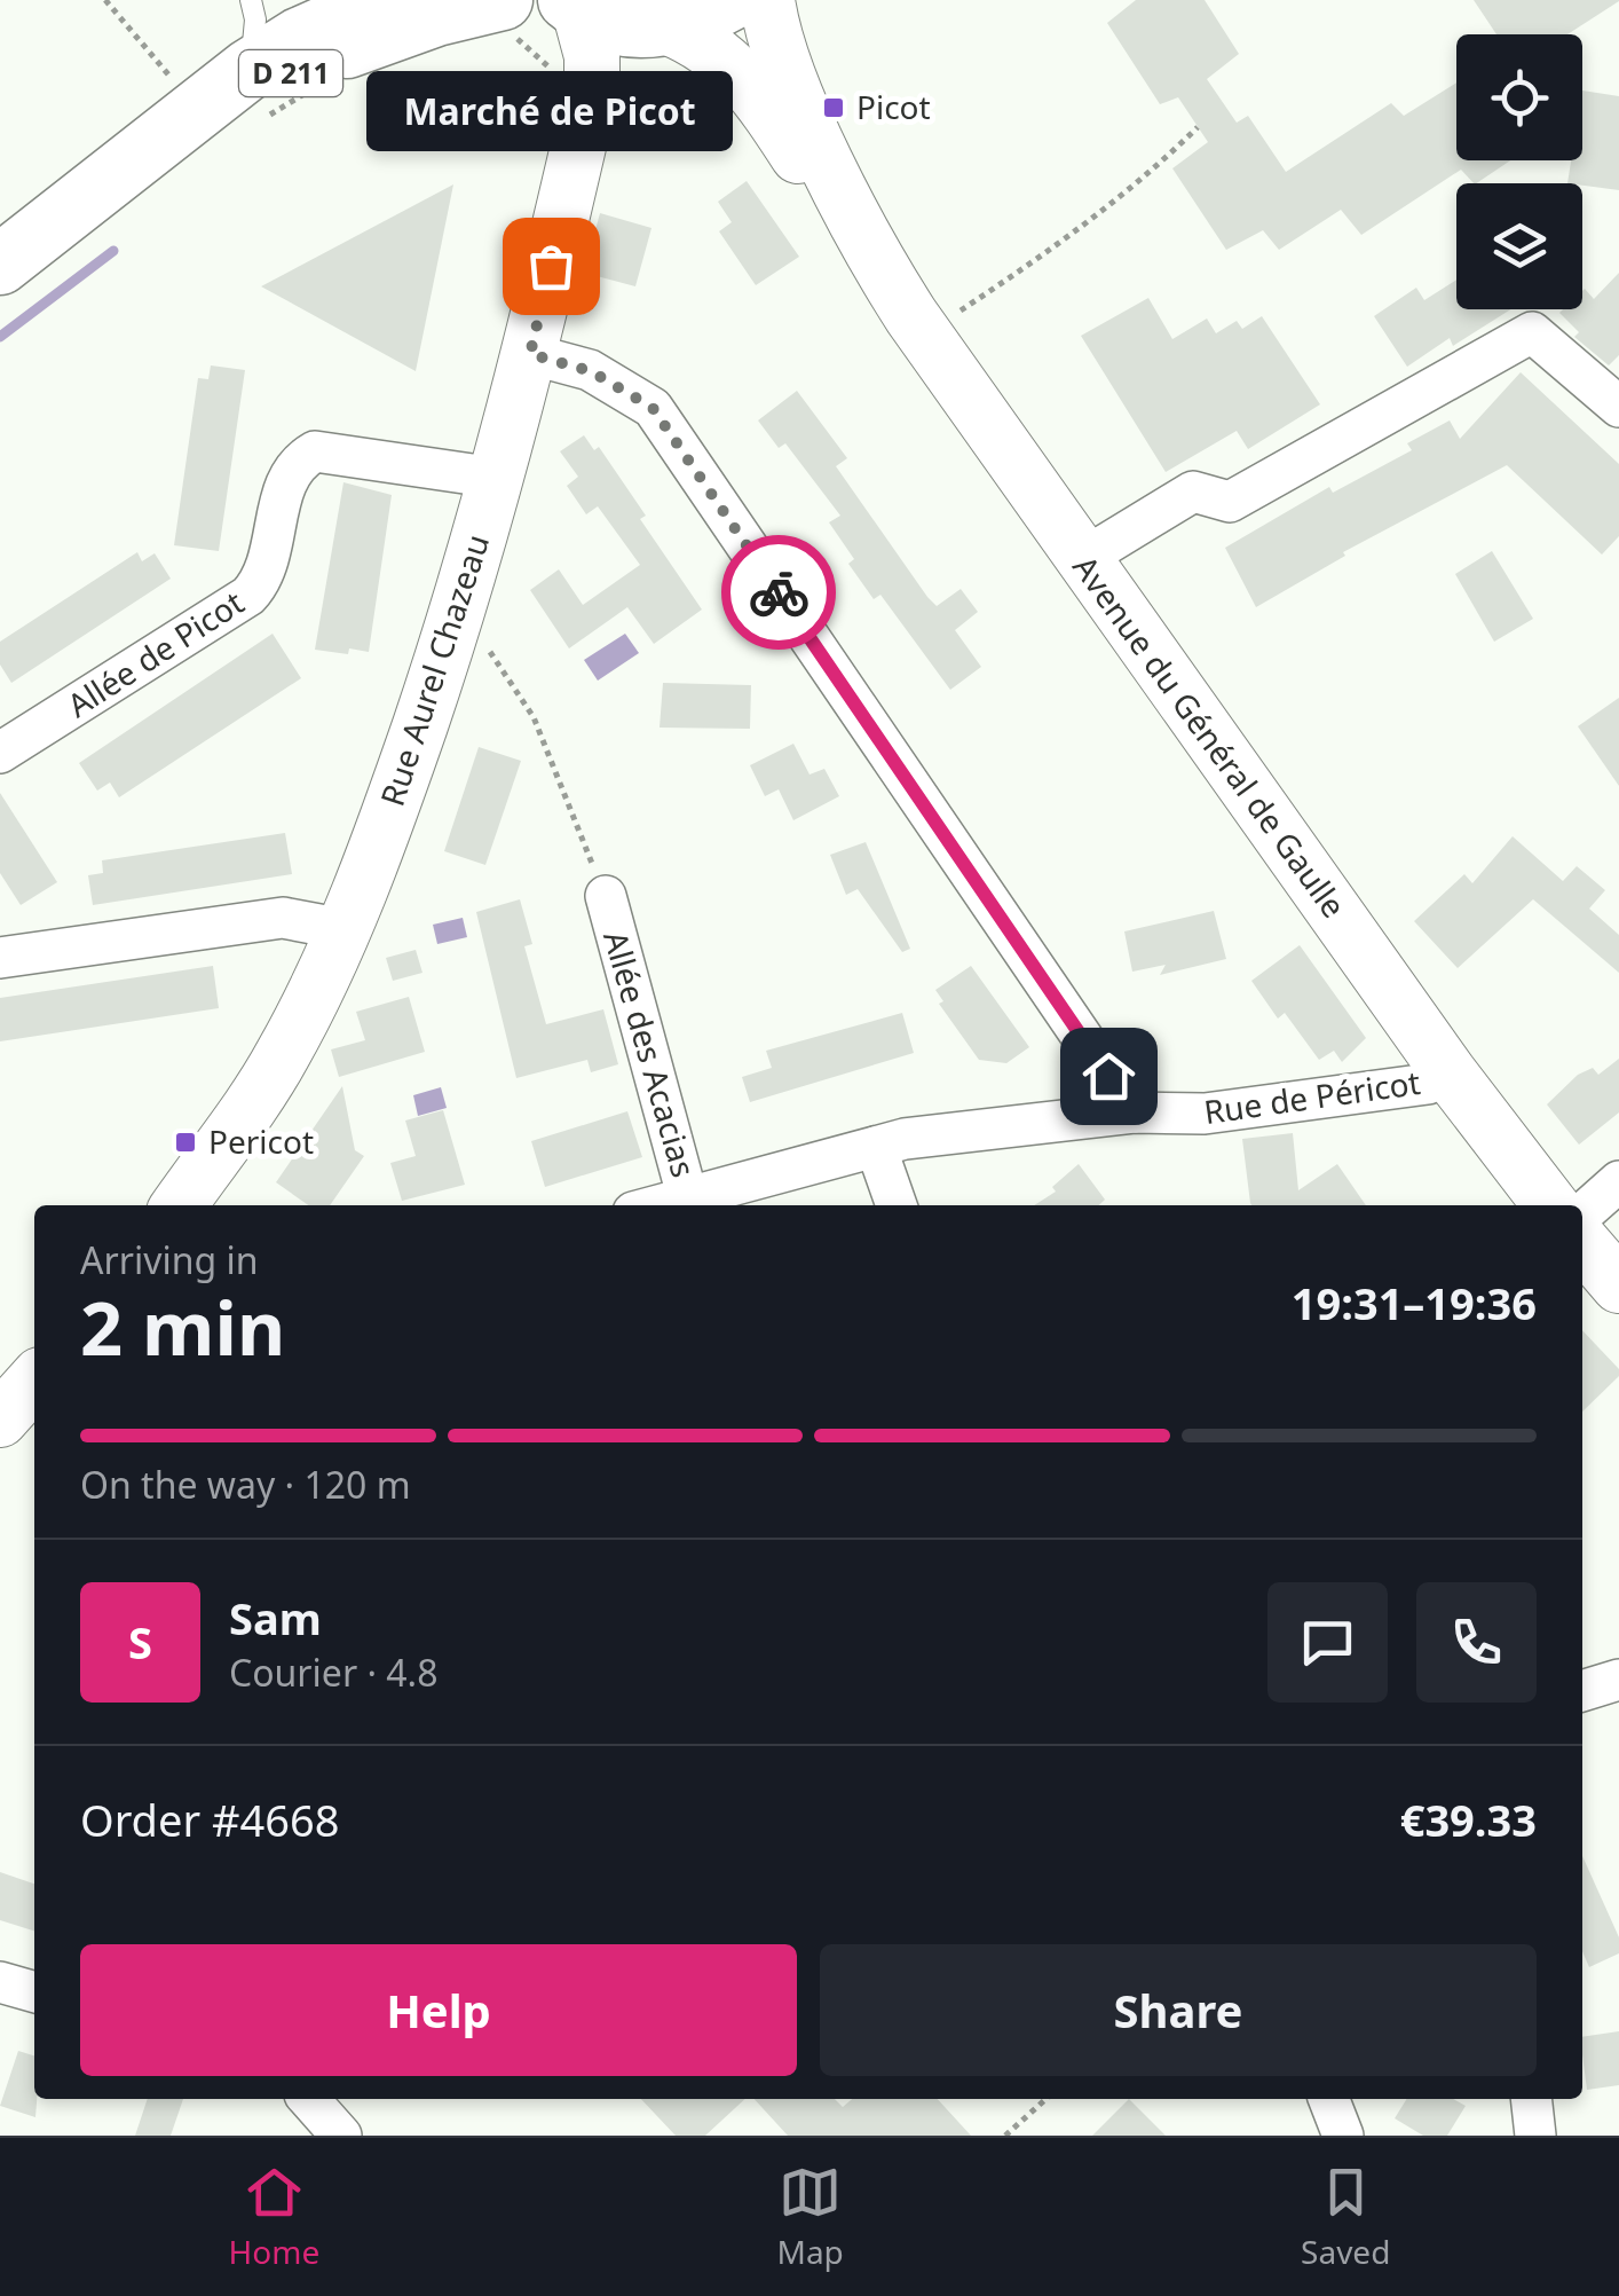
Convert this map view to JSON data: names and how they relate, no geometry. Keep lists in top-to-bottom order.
{
  "streets": {
    "main road": ["D 211", "Rue Aurel Chazeau", "Avenue du Général de Gaulle"],
    "street": ["Allée de Picot", "Allée des Acacias", "Rue de Péricot"]
  },
  "crossings": [
    ["Allée de Picot", "Rue Aurel Chazeau"],
    ["Rue Aurel Chazeau", "Avenue du Général de Gaulle"],
    ["Avenue du Général de Gaulle", "Rue de Péricot"],
    ["Allée des Acacias", "Rue de Péricot"]
  ],
  "places": {
    "transit": ["Picot", "Pericot"],
    "other": ["Marché de Picot"]
  },
  "page": {
    "bubble": "Marché de Picot",
    "heading": ["2 min", "Arriving in", "19:31–19:36"],
    "panel": [
      "Sam",
      "Courier · 4.8",
      "Order #4668",
      "€39.33"
    ],
    "bar": "On the way · 120 m",
    "round": "S",
    "buttons": ["Help", "Share"],
    "tabs": ["Home", "Map", "Saved"]
  }
}
